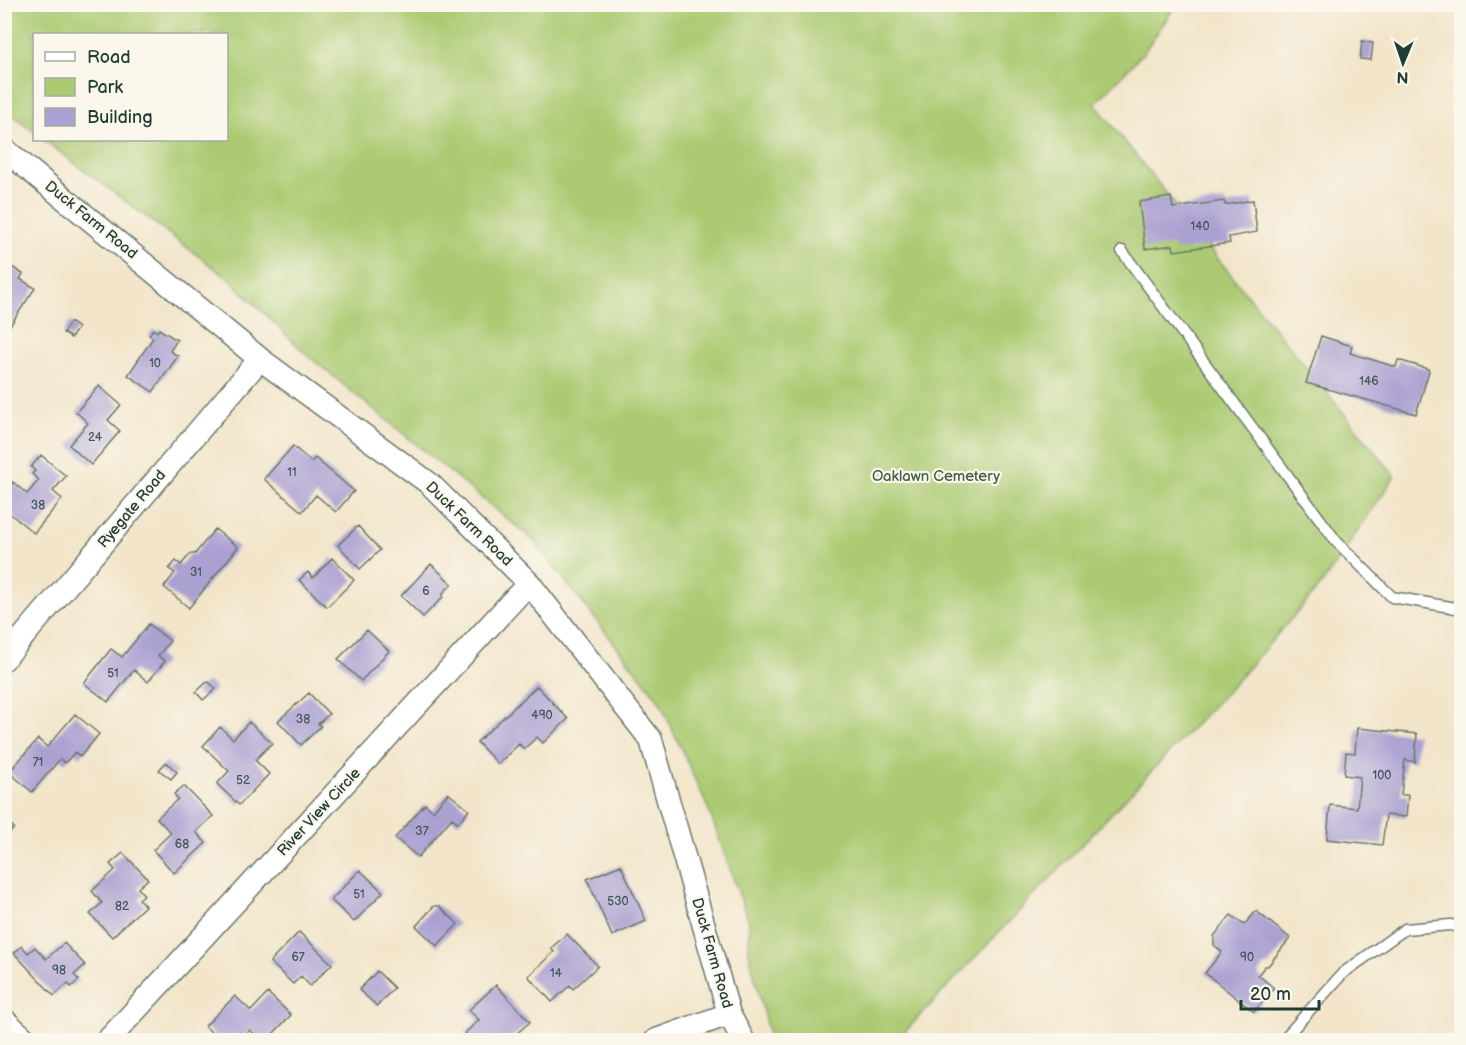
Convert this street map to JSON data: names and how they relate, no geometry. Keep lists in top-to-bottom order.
{
  "streets": {
    "street": ["Duck Farm Road", "Ryegate Road", "River View Circle"]
  },
  "crossings": [
    ["Duck Farm Road", "Ryegate Road"],
    ["Duck Farm Road", "River View Circle"]
  ],
  "parks": ["Oaklawn Cemetery"],
  "house_numbers": [
    "140",
    "10",
    "146",
    "24",
    "11",
    "38",
    "31",
    "6",
    "51",
    "490",
    "38",
    "71",
    "100",
    "52",
    "37",
    "68",
    "51",
    "530",
    "82",
    "67",
    "90",
    "98",
    "14"
  ],
  "legend": ["Road", "Park", "Building"],
  "scale_bar": "20 m",
  "north": "bottom"
}
